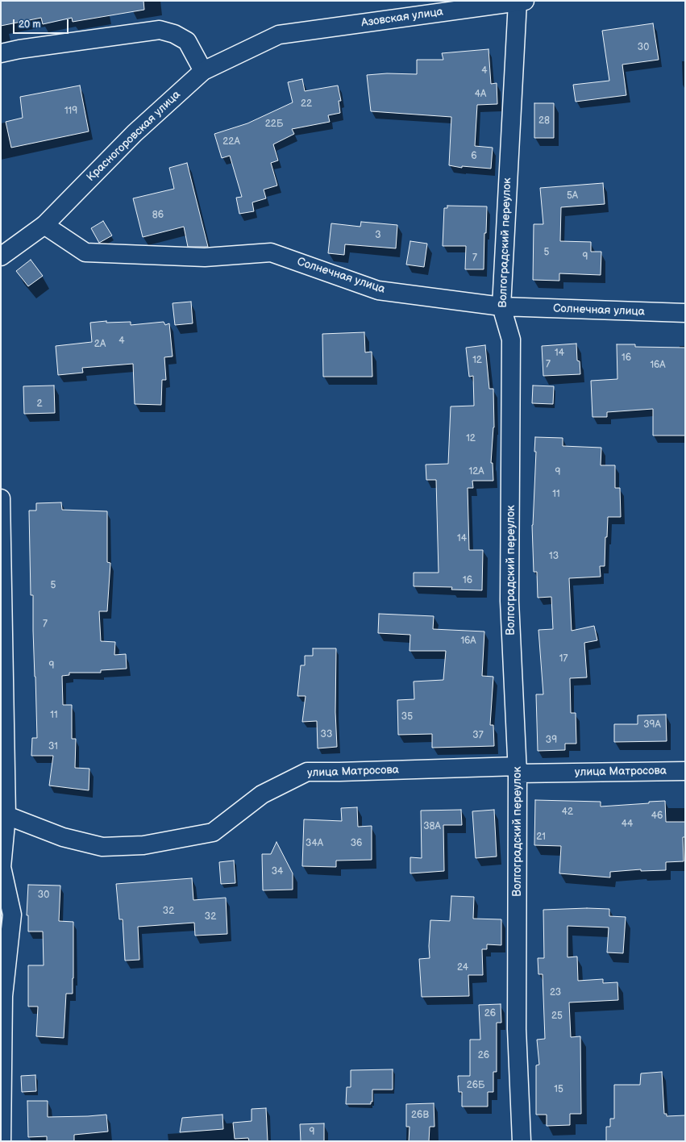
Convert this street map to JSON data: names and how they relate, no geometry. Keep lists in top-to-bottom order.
{
  "streets": {
    "street": [
      "Азовская улица",
      "Красногоровская улица",
      "Волгоградский переулок",
      "Солнечная улица",
      "улица Матросова"
    ]
  },
  "crossings": [
    ["Азовская улица", "Красногоровская улица"],
    ["Азовская улица", "Волгоградский переулок"],
    ["Красногоровская улица", "Солнечная улица"],
    ["Волгоградский переулок", "Солнечная улица"],
    ["Волгоградский переулок", "улица Матросова"]
  ],
  "house_numbers": [
    "30",
    "4",
    "4А",
    "22",
    "119",
    "28",
    "22Б",
    "22А",
    "6",
    "5А",
    "86",
    "3",
    "5",
    "9",
    "7",
    "4",
    "2А",
    "14",
    "16",
    "12",
    "7",
    "16А",
    "2",
    "12",
    "12А",
    "9",
    "11",
    "14",
    "13",
    "16",
    "5",
    "7",
    "16А",
    "17",
    "9",
    "11",
    "35",
    "39А",
    "33",
    "37",
    "39",
    "31",
    "42",
    "46",
    "44",
    "38А",
    "21",
    "34А",
    "36",
    "34",
    "30",
    "32",
    "32",
    "24",
    "23",
    "26",
    "25",
    "26",
    "26Б",
    "15",
    "26В",
    "9"
  ],
  "scale_bar": "20 m"
}
